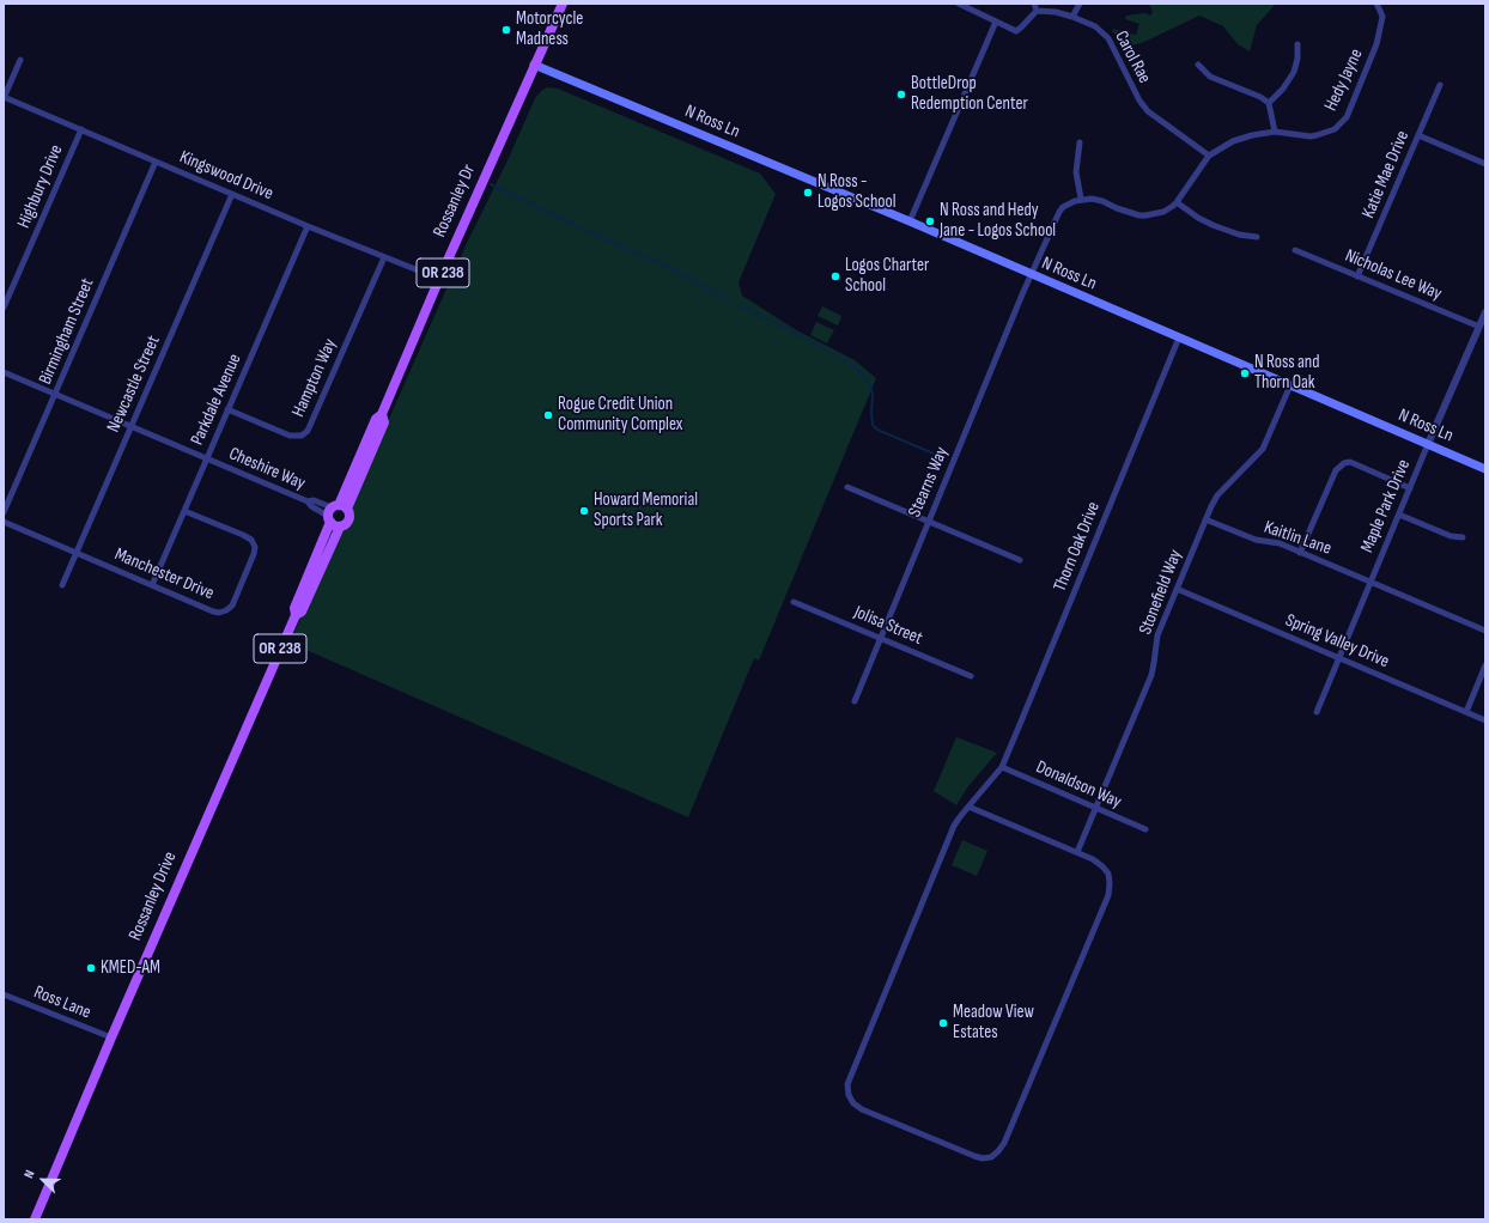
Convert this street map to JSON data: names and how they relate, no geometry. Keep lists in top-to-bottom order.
{
  "streets": {
    "main road": [
      "N Ross Ln",
      "Rossanley Dr",
      "OR 238",
      "Rossanley Drive"
    ],
    "street": [
      "Carol Rae",
      "Hedy Jayne",
      "Katie Mae Drive",
      "Kingswood Drive",
      "Highbury Drive",
      "Nicholas Lee Way",
      "Birmingham Street",
      "Hampton Way",
      "Newcastle Street",
      "Parkdale Avenue",
      "Cheshire Way",
      "Stearns Way",
      "Maple Park Drive",
      "Kaitlin Lane",
      "Thorn Oak Drive",
      "Manchester Drive",
      "Stonefield Way",
      "Jolisa Street",
      "Spring Valley Drive",
      "Donaldson Way",
      "Ross Lane"
    ]
  },
  "crossings": [
    ["Carol Rae", "Hedy Jayne"],
    ["N Ross Ln", "Rossanley Dr"],
    ["N Ross Ln", "Stearns Way"],
    ["N Ross Ln", "Maple Park Drive"],
    ["N Ross Ln", "Thorn Oak Drive"],
    ["N Ross Ln", "Stonefield Way"],
    ["Katie Mae Drive", "Nicholas Lee Way"],
    ["Kingswood Drive", "Highbury Drive"],
    ["Kingswood Drive", "Rossanley Dr"],
    ["Kingswood Drive", "Birmingham Street"],
    ["Kingswood Drive", "Hampton Way"],
    ["Kingswood Drive", "Newcastle Street"],
    ["Kingswood Drive", "Parkdale Avenue"],
    ["Rossanley Dr", "Rossanley Drive"],
    ["Nicholas Lee Way", "Maple Park Drive"],
    ["Birmingham Street", "Cheshire Way"],
    ["Hampton Way", "Parkdale Avenue"],
    ["Newcastle Street", "Cheshire Way"],
    ["Newcastle Street", "Manchester Drive"],
    ["Parkdale Avenue", "Cheshire Way"],
    ["Parkdale Avenue", "Manchester Drive"],
    ["Cheshire Way", "Rossanley Drive"],
    ["Stearns Way", "Jolisa Street"],
    ["Maple Park Drive", "Kaitlin Lane"],
    ["Maple Park Drive", "Spring Valley Drive"],
    ["Kaitlin Lane", "Stonefield Way"],
    ["Thorn Oak Drive", "Stonefield Way"],
    ["Thorn Oak Drive", "Donaldson Way"],
    ["Stonefield Way", "Spring Valley Drive"],
    ["Stonefield Way", "Donaldson Way"],
    ["Rossanley Drive", "Ross Lane"]
  ],
  "places": [
    "Motorcycle Madness",
    "BottleDrop Redemption Center",
    "N Ross - Logos School",
    "N Ross and Hedy Jane - Logos School",
    "Logos Charter School",
    "N Ross and Thorn Oak",
    "Rogue Credit Union Community Complex",
    "Howard Memorial Sports Park",
    "KMED-AM",
    "Meadow View Estates"
  ],
  "north": "top left"
}
